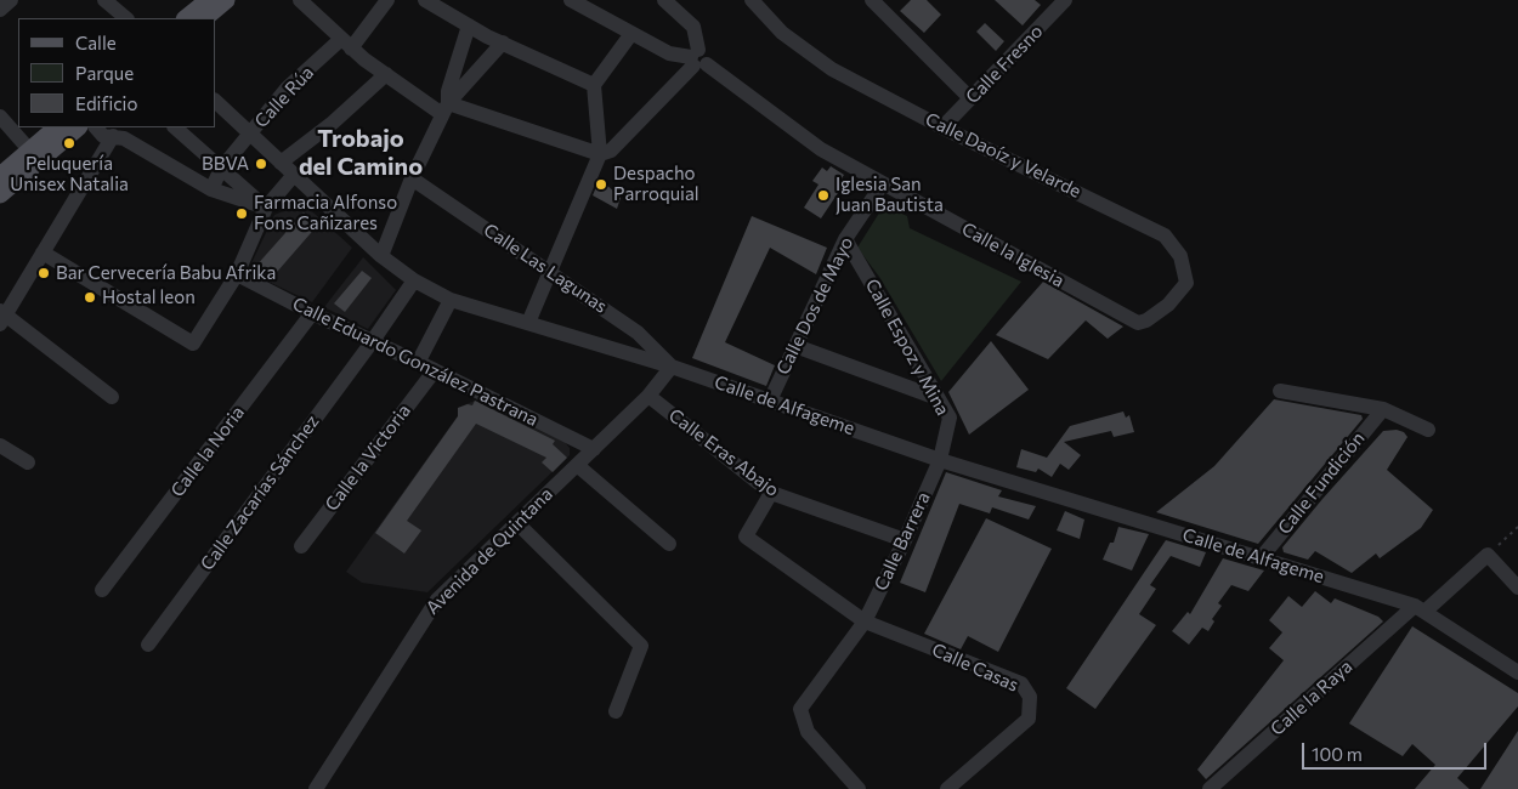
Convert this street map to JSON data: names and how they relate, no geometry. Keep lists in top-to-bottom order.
{
  "streets": {
    "street": [
      "Calle Fresno",
      "Calle Rúa",
      "Calle Daoíz y Velarde",
      "Calle la Iglesia",
      "Calle Las Lagunas",
      "Calle Dos de Mayo",
      "Calle Espoz y Mina",
      "Calle Eduardo González Pastrana",
      "Calle de Alfageme",
      "Calle la Noria",
      "Calle Eras Abajo",
      "Calle la Victoria",
      "Calle Fundición",
      "Calle Zacarías Sánchez",
      "Calle Barrera",
      "Avenida de Quintana",
      "Calle Casas",
      "Calle la Raya"
    ]
  },
  "crossings": [
    ["Calle Fresno", "Calle Daoíz y Velarde"],
    ["Calle Rúa", "Calle de Alfageme"],
    ["Calle Daoíz y Velarde", "Calle la Iglesia"],
    ["Calle la Iglesia", "Calle Dos de Mayo"],
    ["Calle Las Lagunas", "Calle de Alfageme"],
    ["Calle Las Lagunas", "Avenida de Quintana"],
    ["Calle Dos de Mayo", "Calle Espoz y Mina"],
    ["Calle Dos de Mayo", "Calle de Alfageme"],
    ["Calle Espoz y Mina", "Calle de Alfageme"],
    ["Calle Espoz y Mina", "Calle Barrera"],
    ["Calle Eduardo González Pastrana", "Calle la Noria"],
    ["Calle Eduardo González Pastrana", "Calle la Victoria"],
    ["Calle Eduardo González Pastrana", "Calle Zacarías Sánchez"],
    ["Calle Eduardo González Pastrana", "Avenida de Quintana"],
    ["Calle de Alfageme", "Calle Fundición"],
    ["Calle de Alfageme", "Calle Zacarías Sánchez"],
    ["Calle de Alfageme", "Calle Barrera"],
    ["Calle de Alfageme", "Avenida de Quintana"],
    ["Calle de Alfageme", "Calle la Raya"],
    ["Calle Eras Abajo", "Calle Barrera"],
    ["Calle Eras Abajo", "Avenida de Quintana"],
    ["Calle Eras Abajo", "Calle Casas"],
    ["Calle Barrera", "Calle Casas"]
  ],
  "districts": ["Trobajo del Camino"],
  "places": [
    "Peluquería Unisex Natalia",
    "BBVA",
    "Despacho Parroquial",
    "Iglesia San Juan Bautista",
    "Farmacia Alfonso Fons Cañizares",
    "Bar Cervecería Babu Afrika",
    "Hostal leon"
  ],
  "legend": ["Calle", "Parque", "Edificio"],
  "scale_bar": "100 m"
}
